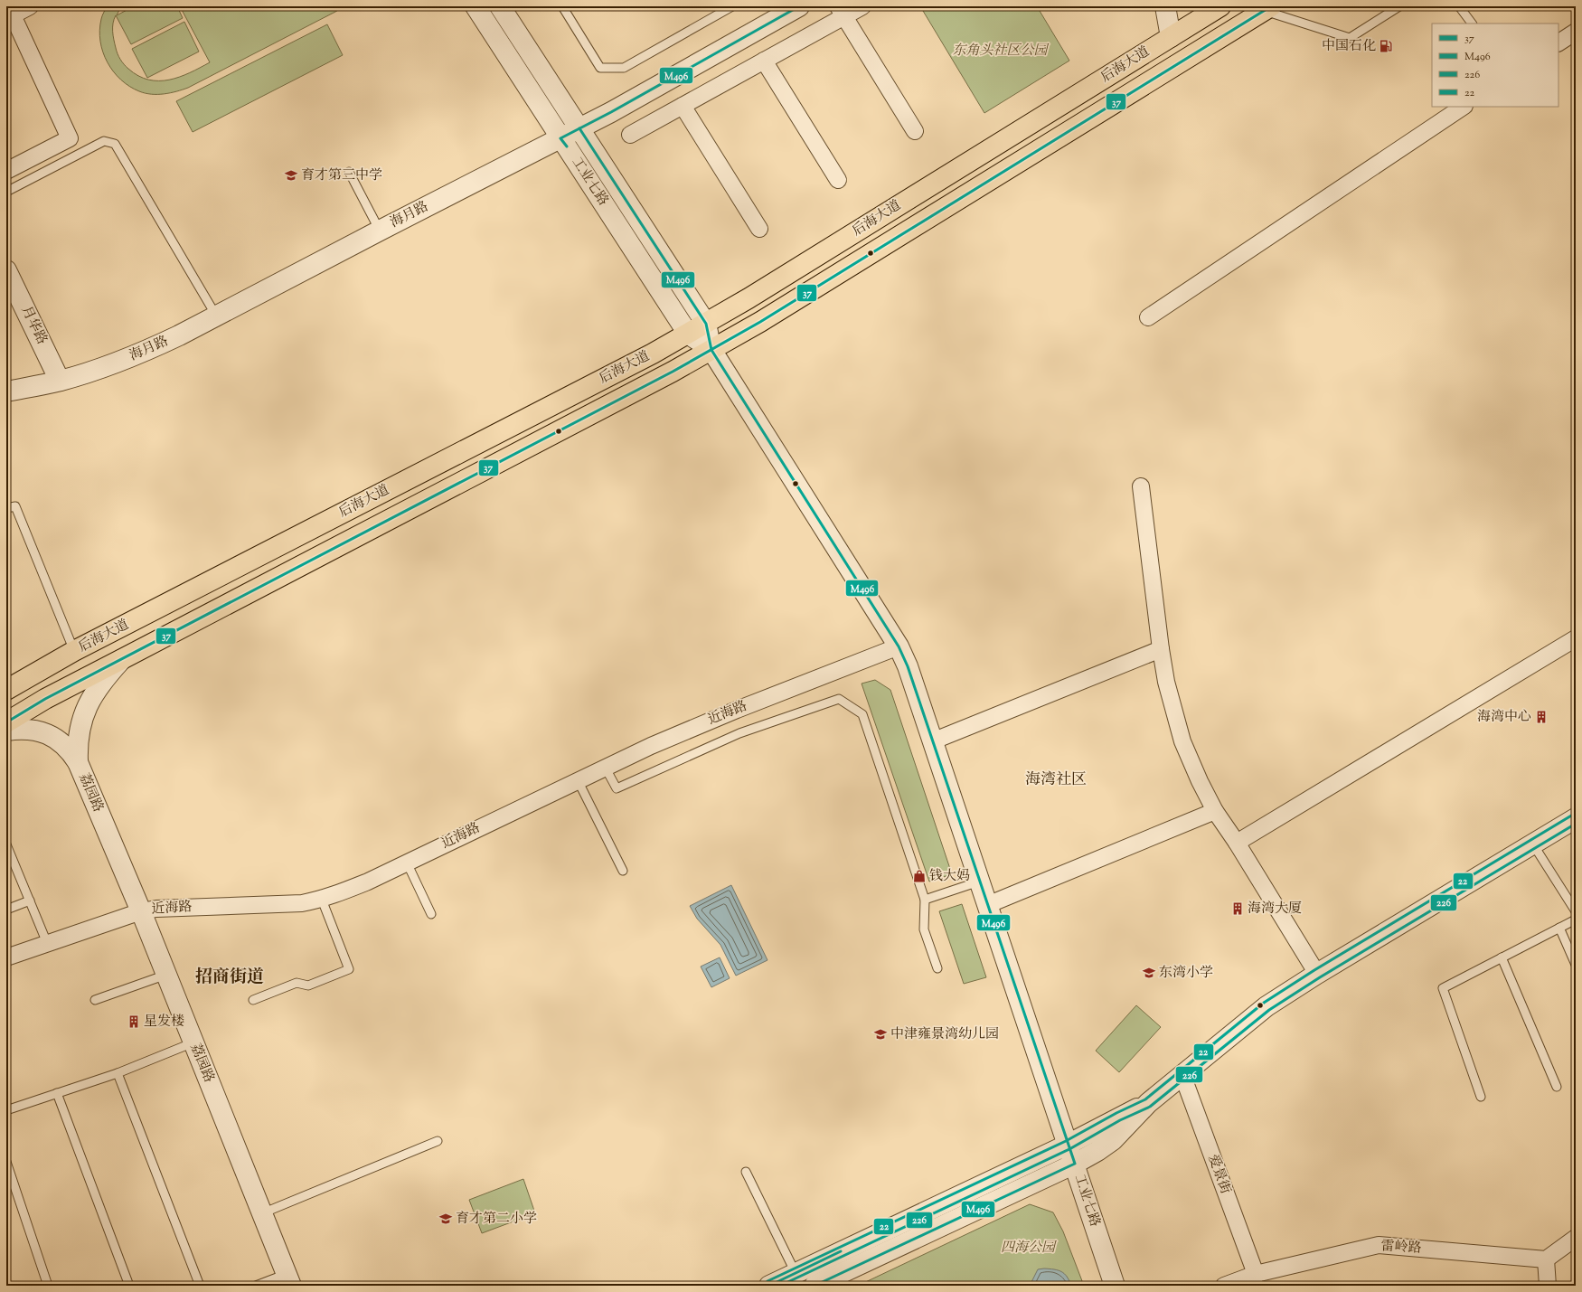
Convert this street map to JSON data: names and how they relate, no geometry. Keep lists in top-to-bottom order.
{
  "streets": {
    "main road": ["后海大道"],
    "street": [
      "工业七路",
      "海月路",
      "月华路",
      "近海路",
      "荔园路",
      "爱景街",
      "雷岭路"
    ]
  },
  "crossings": [
    ["后海大道", "工业七路"],
    ["后海大道", "荔园路"],
    ["工业七路", "海月路"],
    ["工业七路", "近海路"],
    ["海月路", "月华路"],
    ["近海路", "荔园路"],
    ["爱景街", "雷岭路"]
  ],
  "districts": ["海湾社区", "招商街道"],
  "parks": ["东角头社区公园", "四海公园"],
  "places": {
    "fuel station": ["中国石化"],
    "school or university": [
      "育才第三中学",
      "东湾小学",
      "中津雍景湾幼儿园",
      "育才第二小学"
    ],
    "building": ["海湾中心", "海湾大厦", "星发楼"],
    "shop": ["钱大妈"]
  },
  "lines": [
    "transit line 37",
    "transit line M496",
    "transit line 22",
    "transit line 226"
  ],
  "legend": [
    "37",
    "M496",
    "226",
    "22"
  ]
}
